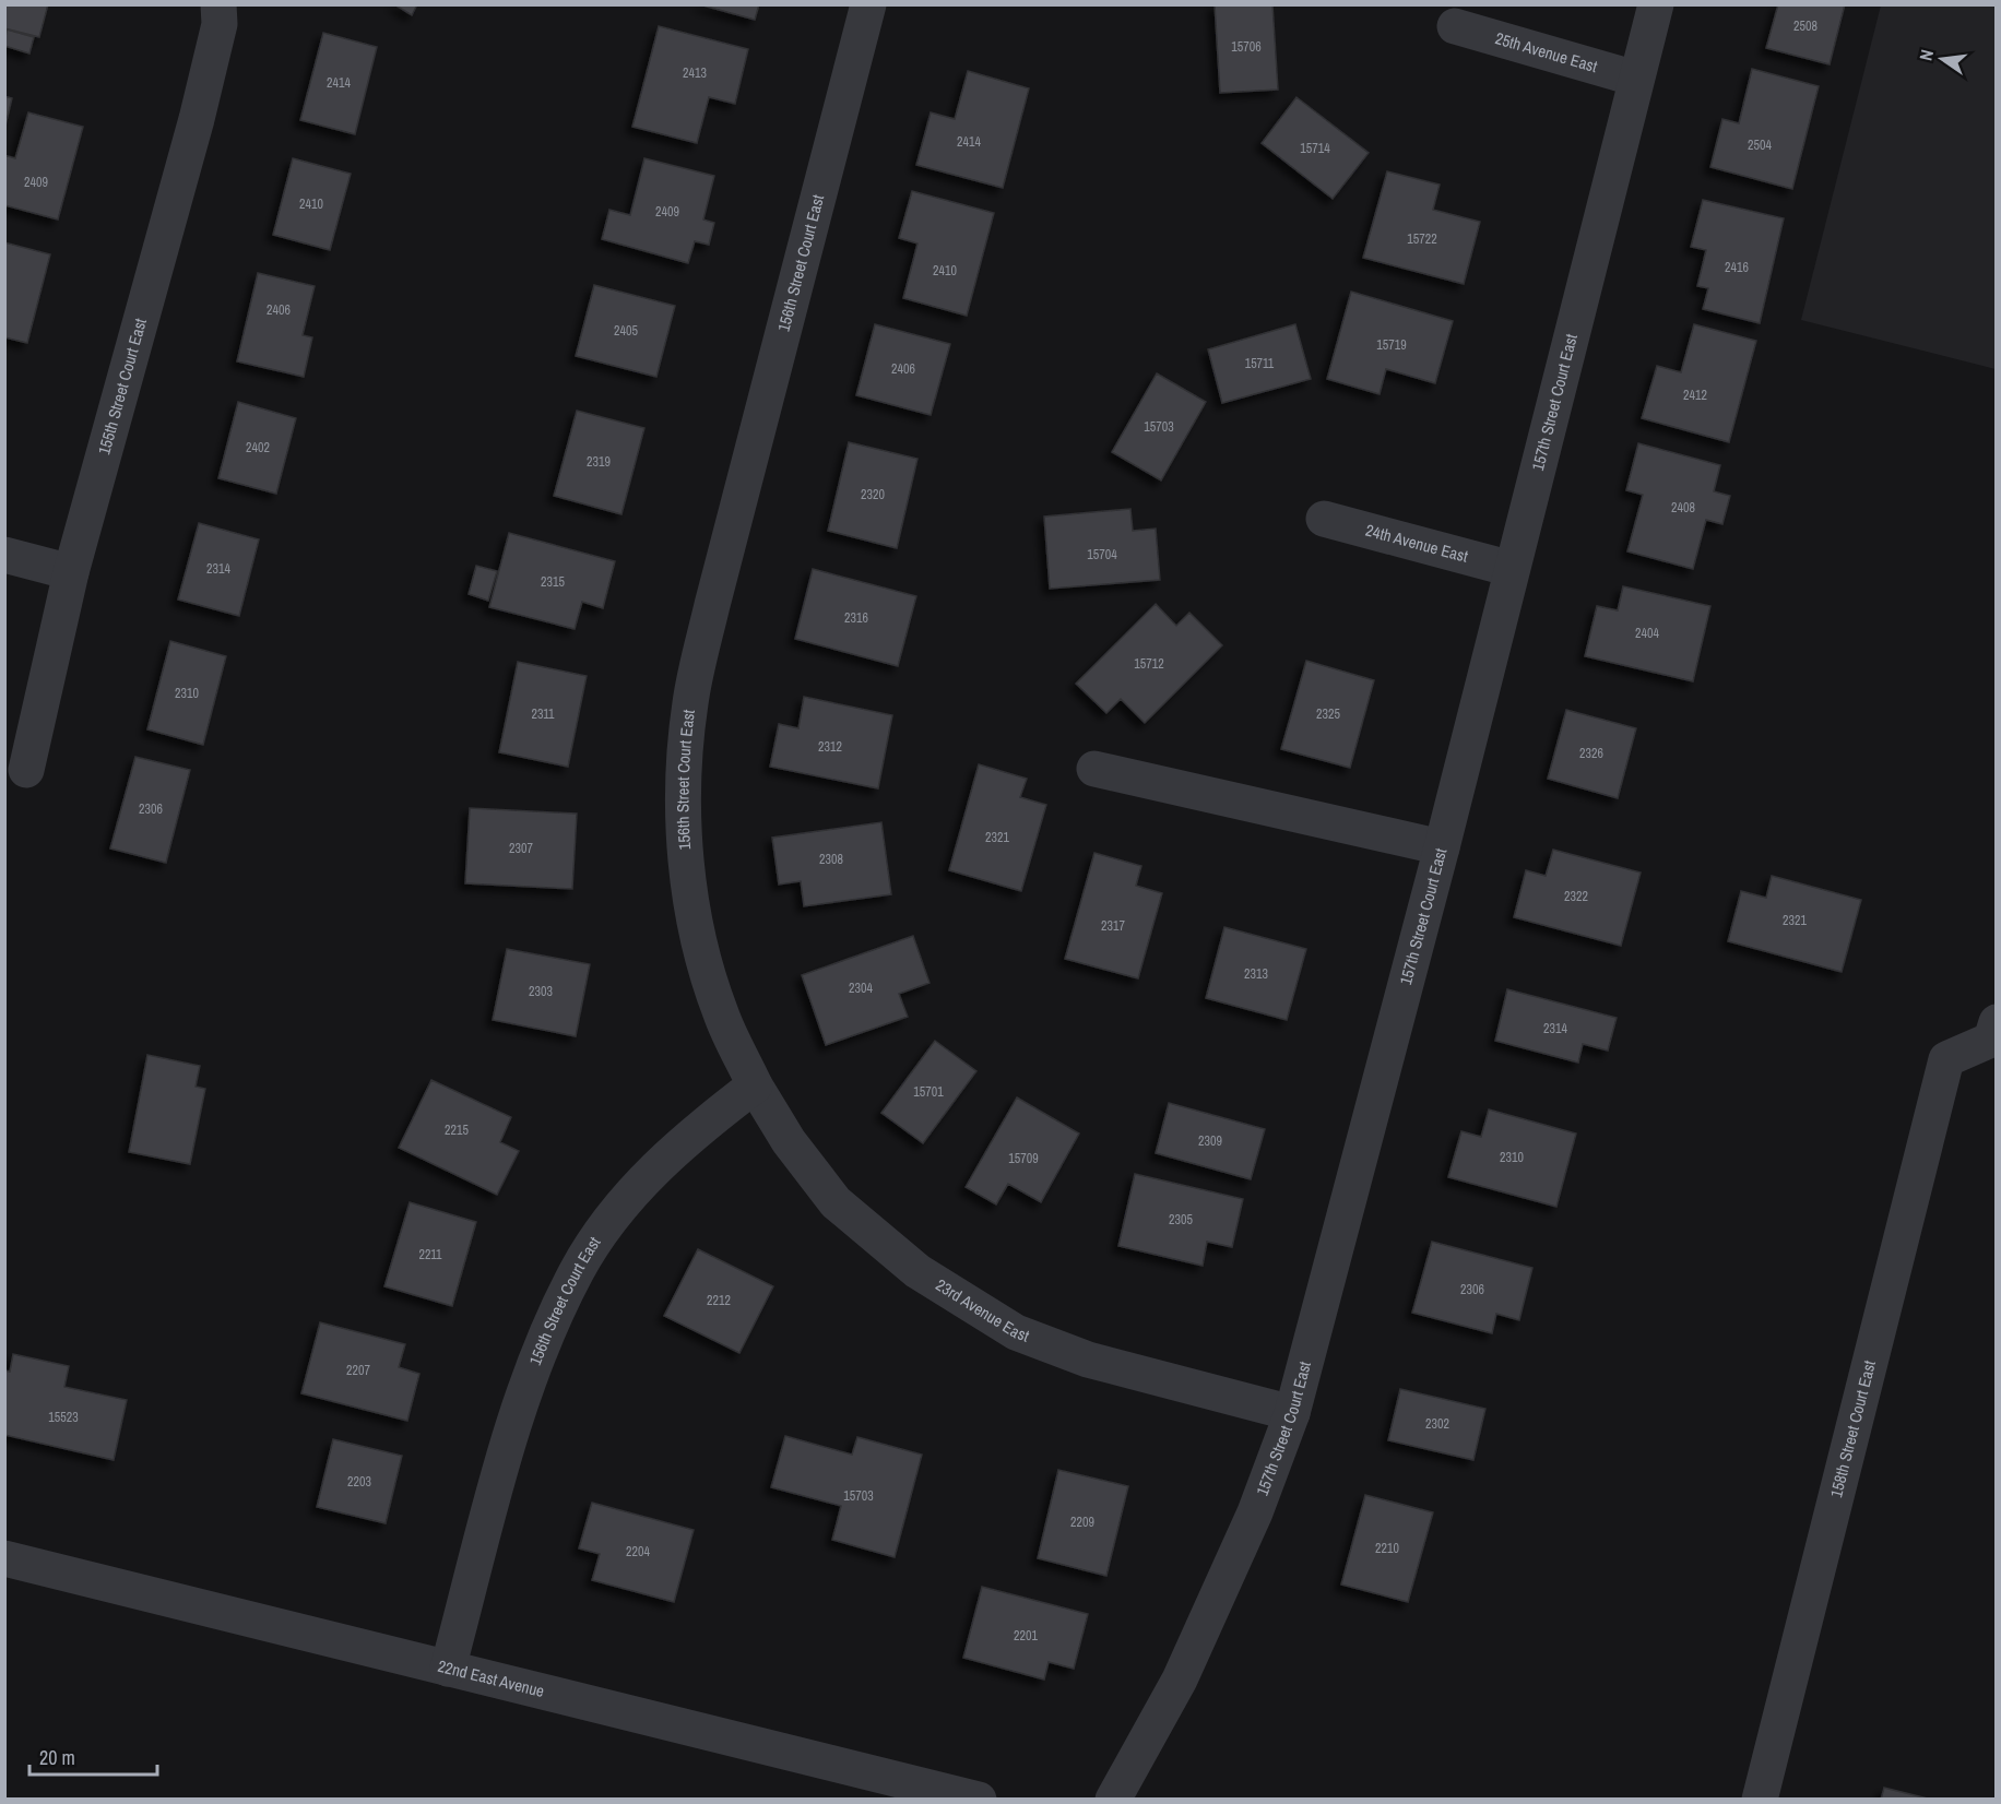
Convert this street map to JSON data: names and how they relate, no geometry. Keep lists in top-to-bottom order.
{
  "streets": {
    "street": [
      "25th Avenue East",
      "156th Street Court East",
      "155th Street Court East",
      "157th Street Court East",
      "24th Avenue East",
      "23rd Avenue East",
      "158th Street Court East",
      "22nd East Avenue"
    ]
  },
  "crossings": [
    ["25th Avenue East", "157th Street Court East"],
    ["156th Street Court East", "23rd Avenue East"],
    ["156th Street Court East", "22nd East Avenue"],
    ["157th Street Court East", "24th Avenue East"],
    ["157th Street Court East", "23rd Avenue East"]
  ],
  "house_numbers": [
    "2508",
    "15706",
    "2413",
    "2414",
    "2414",
    "2504",
    "15714",
    "2409",
    "2410",
    "2409",
    "15722",
    "2416",
    "2410",
    "2406",
    "2405",
    "15719",
    "15711",
    "2406",
    "2412",
    "15703",
    "2402",
    "2319",
    "2320",
    "2408",
    "15704",
    "2314",
    "2315",
    "2316",
    "2404",
    "15712",
    "2310",
    "2311",
    "2325",
    "2312",
    "2326",
    "2306",
    "2321",
    "2307",
    "2308",
    "2322",
    "2321",
    "2317",
    "2313",
    "2304",
    "2303",
    "2314",
    "15701",
    "2215",
    "2309",
    "2310",
    "15709",
    "2305",
    "2211",
    "2306",
    "2212",
    "2207",
    "15523",
    "2302",
    "2203",
    "15703",
    "2209",
    "2210",
    "2204",
    "2201"
  ],
  "scale_bar": "20 m",
  "north": "left"
}
